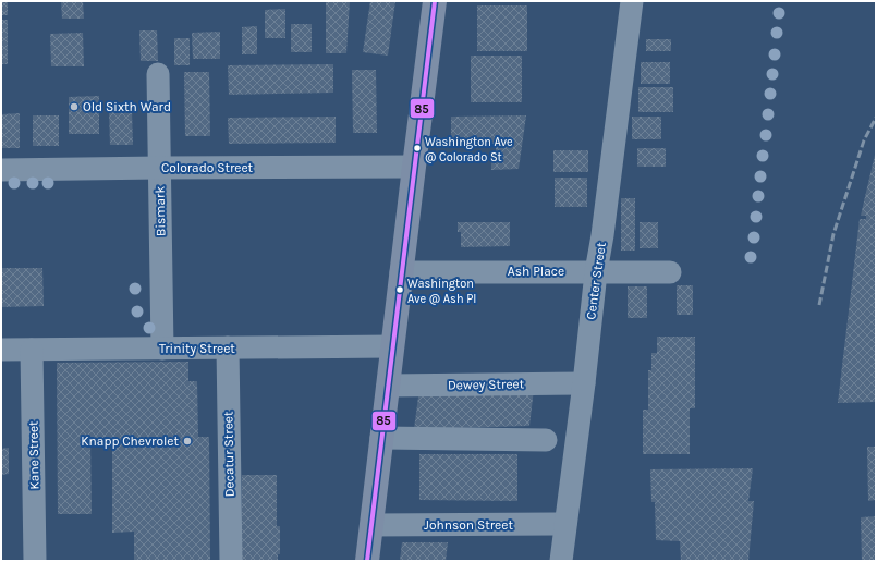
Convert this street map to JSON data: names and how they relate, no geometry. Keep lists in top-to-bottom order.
{
  "streets": {
    "street": [
      "Colorado Street",
      "Bismark",
      "Ash Place",
      "Center Street",
      "Trinity Street",
      "Dewey Street",
      "Decatur Street",
      "Kane Street",
      "Johnson Street"
    ]
  },
  "crossings": [
    ["Colorado Street", "Bismark"],
    ["Bismark", "Trinity Street"],
    ["Ash Place", "Center Street"],
    ["Center Street", "Dewey Street"],
    ["Center Street", "Johnson Street"],
    ["Trinity Street", "Decatur Street"],
    ["Trinity Street", "Kane Street"]
  ],
  "places": [
    "Old Sixth Ward",
    "Washington Ave @ Colorado St",
    "Washington Ave @ Ash Pl",
    "Knapp Chevrolet"
  ],
  "lines": ["transit line 85"]
}
